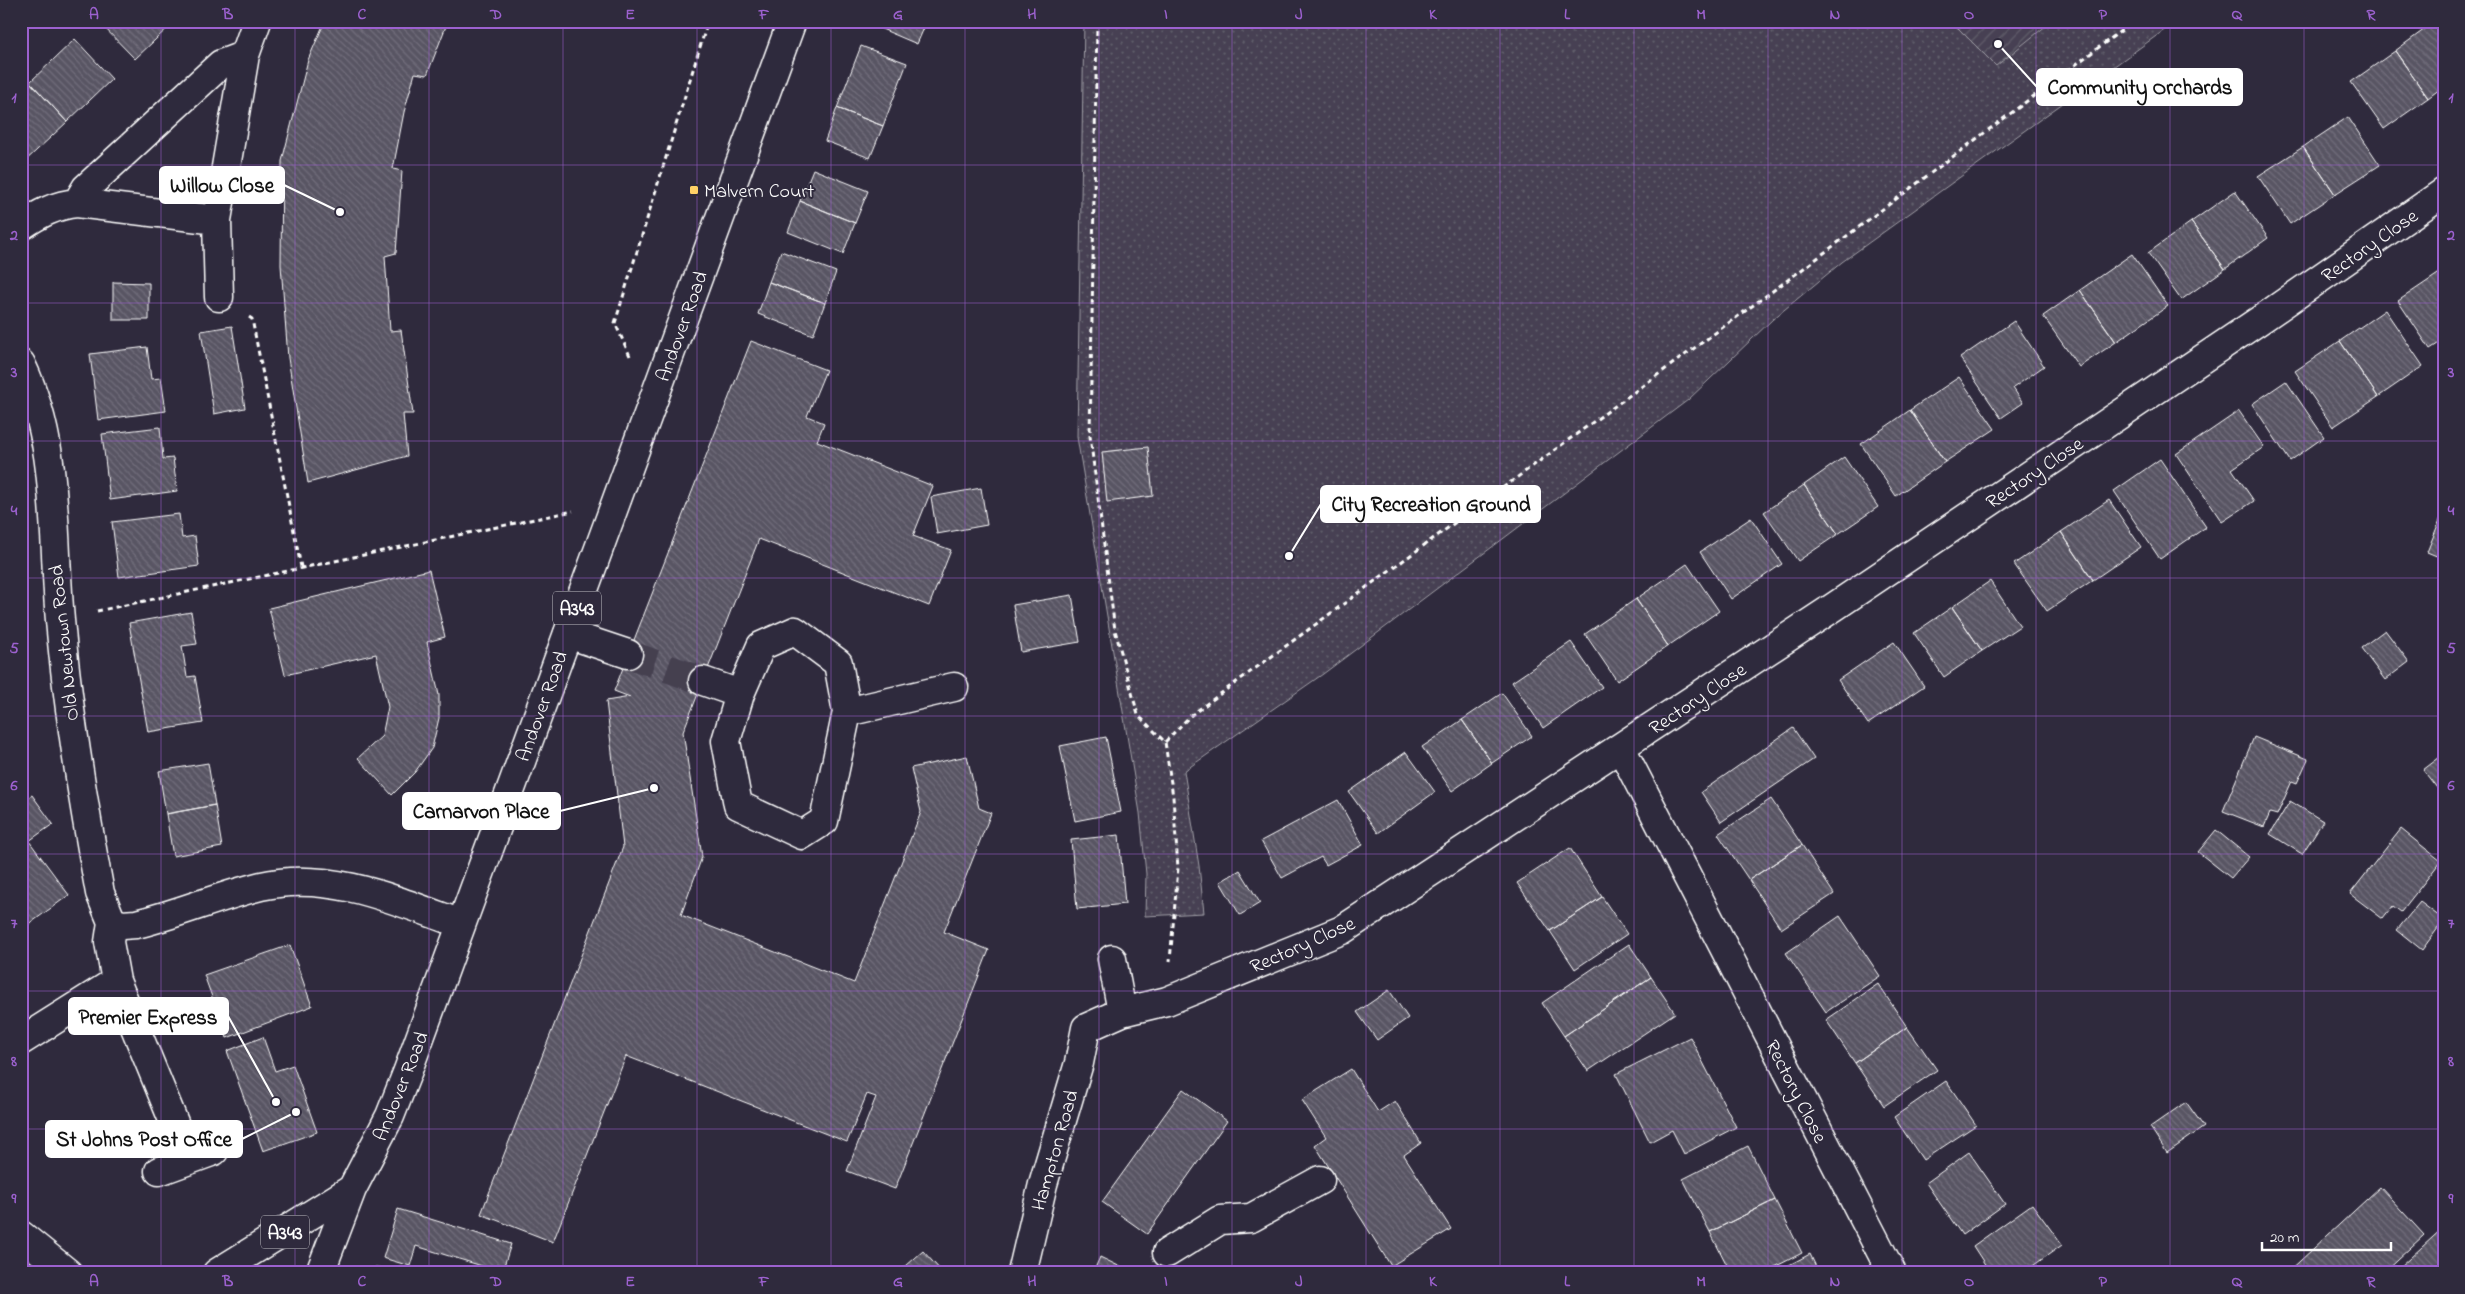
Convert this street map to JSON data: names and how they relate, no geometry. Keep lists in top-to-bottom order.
{
  "streets": {
    "street": [
      "Rectory Close",
      "Andover Road",
      "A343",
      "Old Newtown Road",
      "Hampton Road"
    ]
  },
  "crossings": [
    ["Rectory Close", "Hampton Road"],
    ["Andover Road", "A343"]
  ],
  "places": {
    "other": [
      "Community Orchards",
      "Willow Close",
      "City Recreation Ground",
      "Carnarvon Place",
      "Premier Express",
      "St Johns Post Office"
    ],
    "transit": ["Malvern Court"]
  },
  "scale_bar": "20 m",
  "grid": {
    "columns": [
      "A",
      "B",
      "C",
      "D",
      "E",
      "F",
      "G",
      "H",
      "I",
      "J",
      "K",
      "L",
      "M",
      "N",
      "O",
      "P",
      "Q",
      "R"
    ],
    "rows": [
      "1",
      "2",
      "3",
      "4",
      "5",
      "6",
      "7",
      "8",
      "9"
    ]
  }
}
